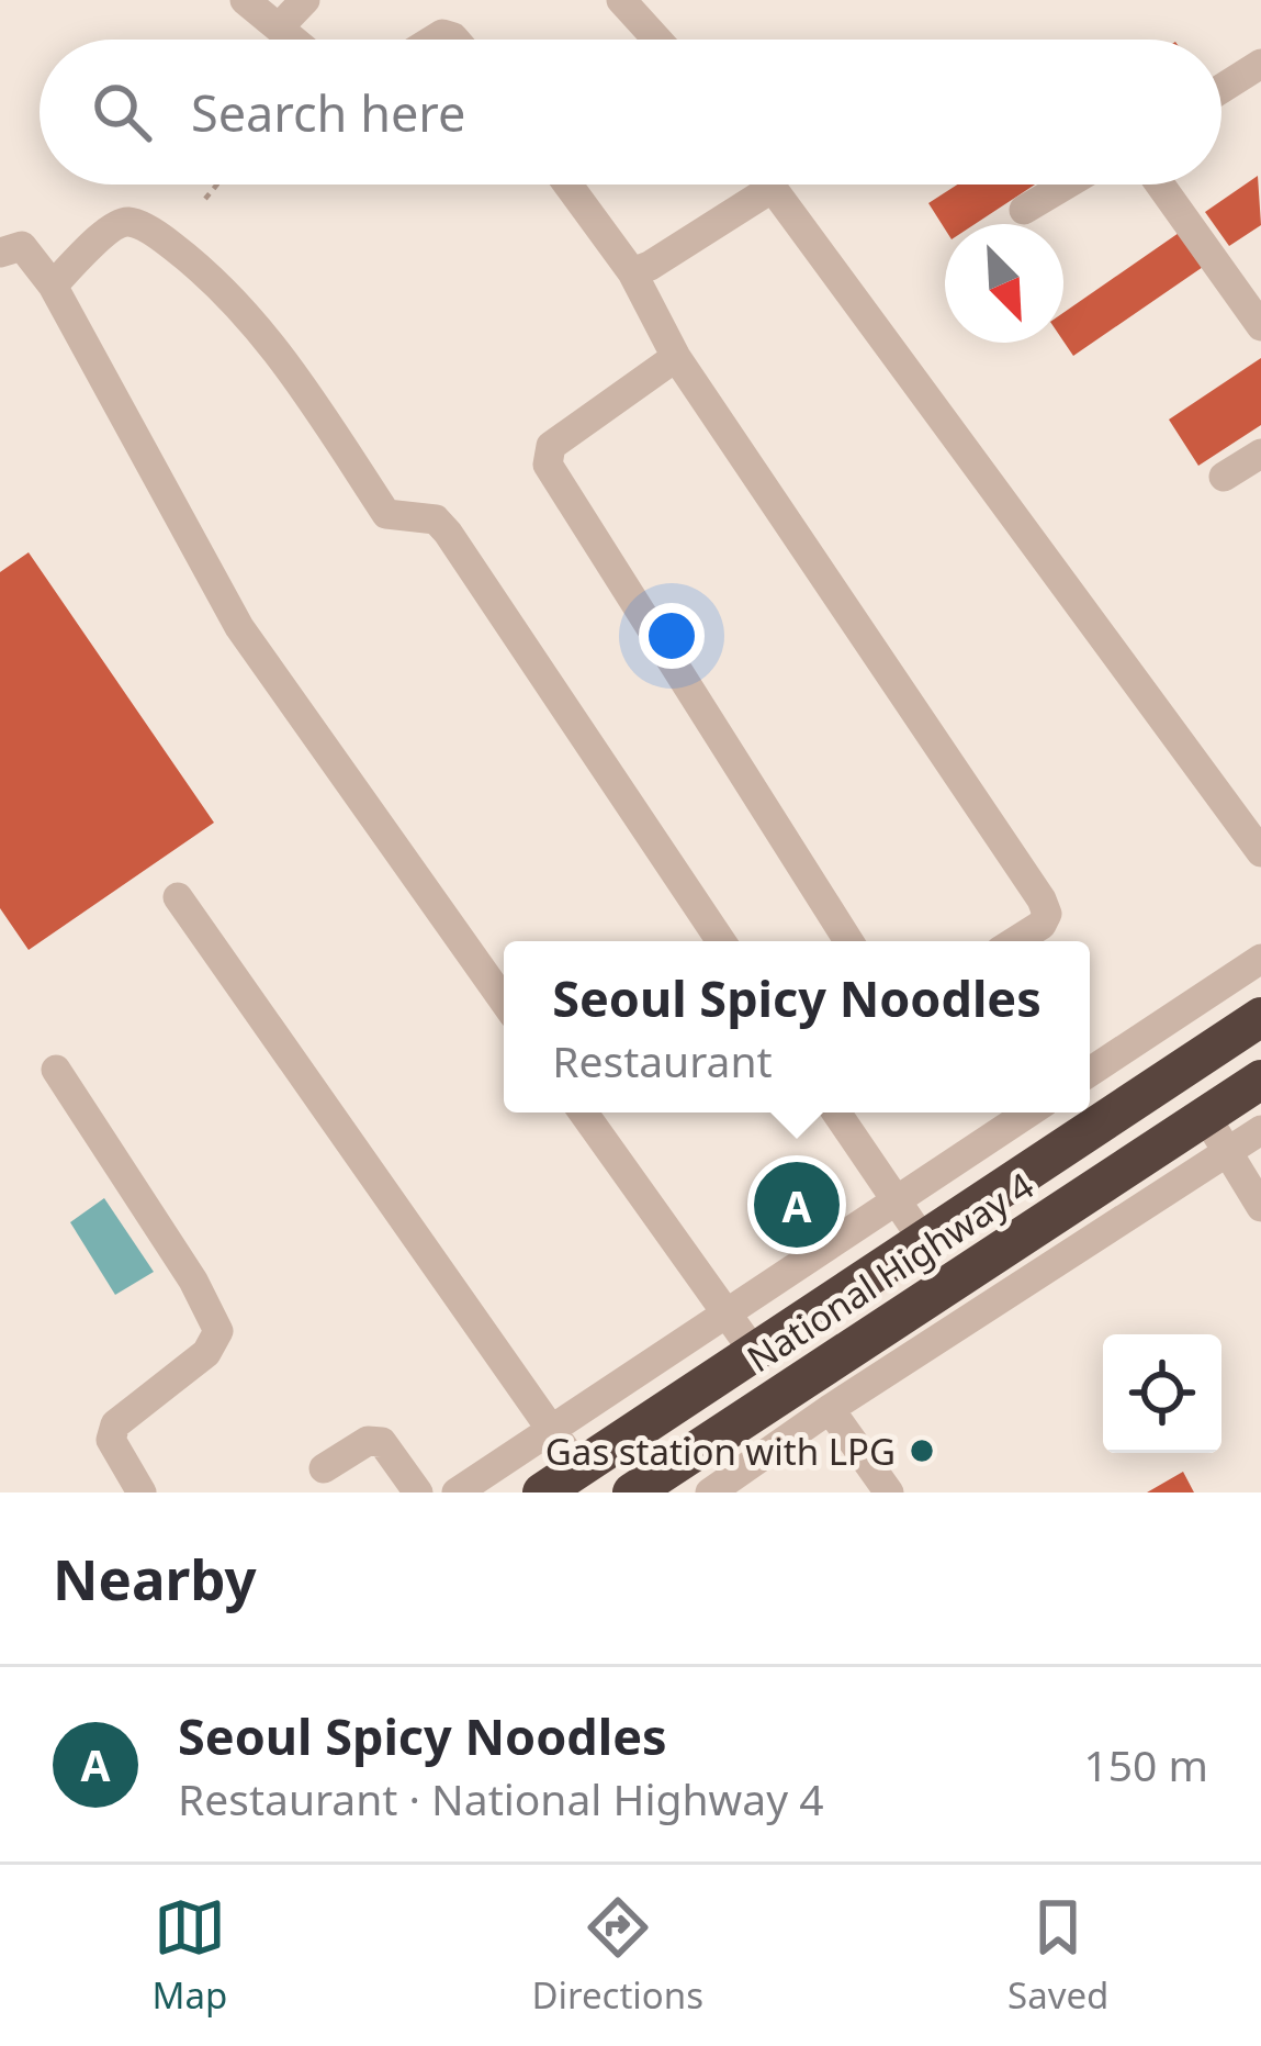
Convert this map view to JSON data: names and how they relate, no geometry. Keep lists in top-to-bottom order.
{
  "streets": {
    "highway": ["National Highway 4"]
  },
  "places": ["Gas station with LPG"],
  "north": "bottom right",
  "page": {
    "search": "Search here",
    "popup": ["Seoul Spicy Noodles", "Restaurant"],
    "pins": "A",
    "heading": "Nearby",
    "list": [
      {
        "mark": "A",
        "name": "Seoul Spicy Noodles",
        "note": "Restaurant · National Highway 4",
        "value": "150 m"
      }
    ],
    "nav": ["Map", "Directions", "Saved"]
  }
}
